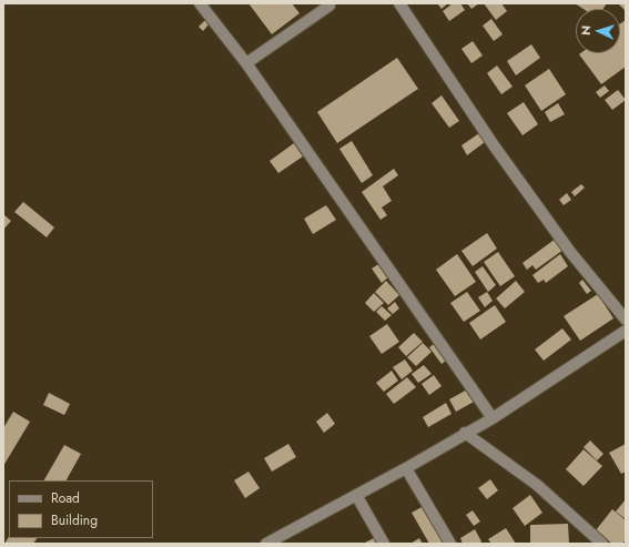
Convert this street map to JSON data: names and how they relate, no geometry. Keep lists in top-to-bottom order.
{
  "legend": ["Road", "Building"],
  "north": "left"
}
